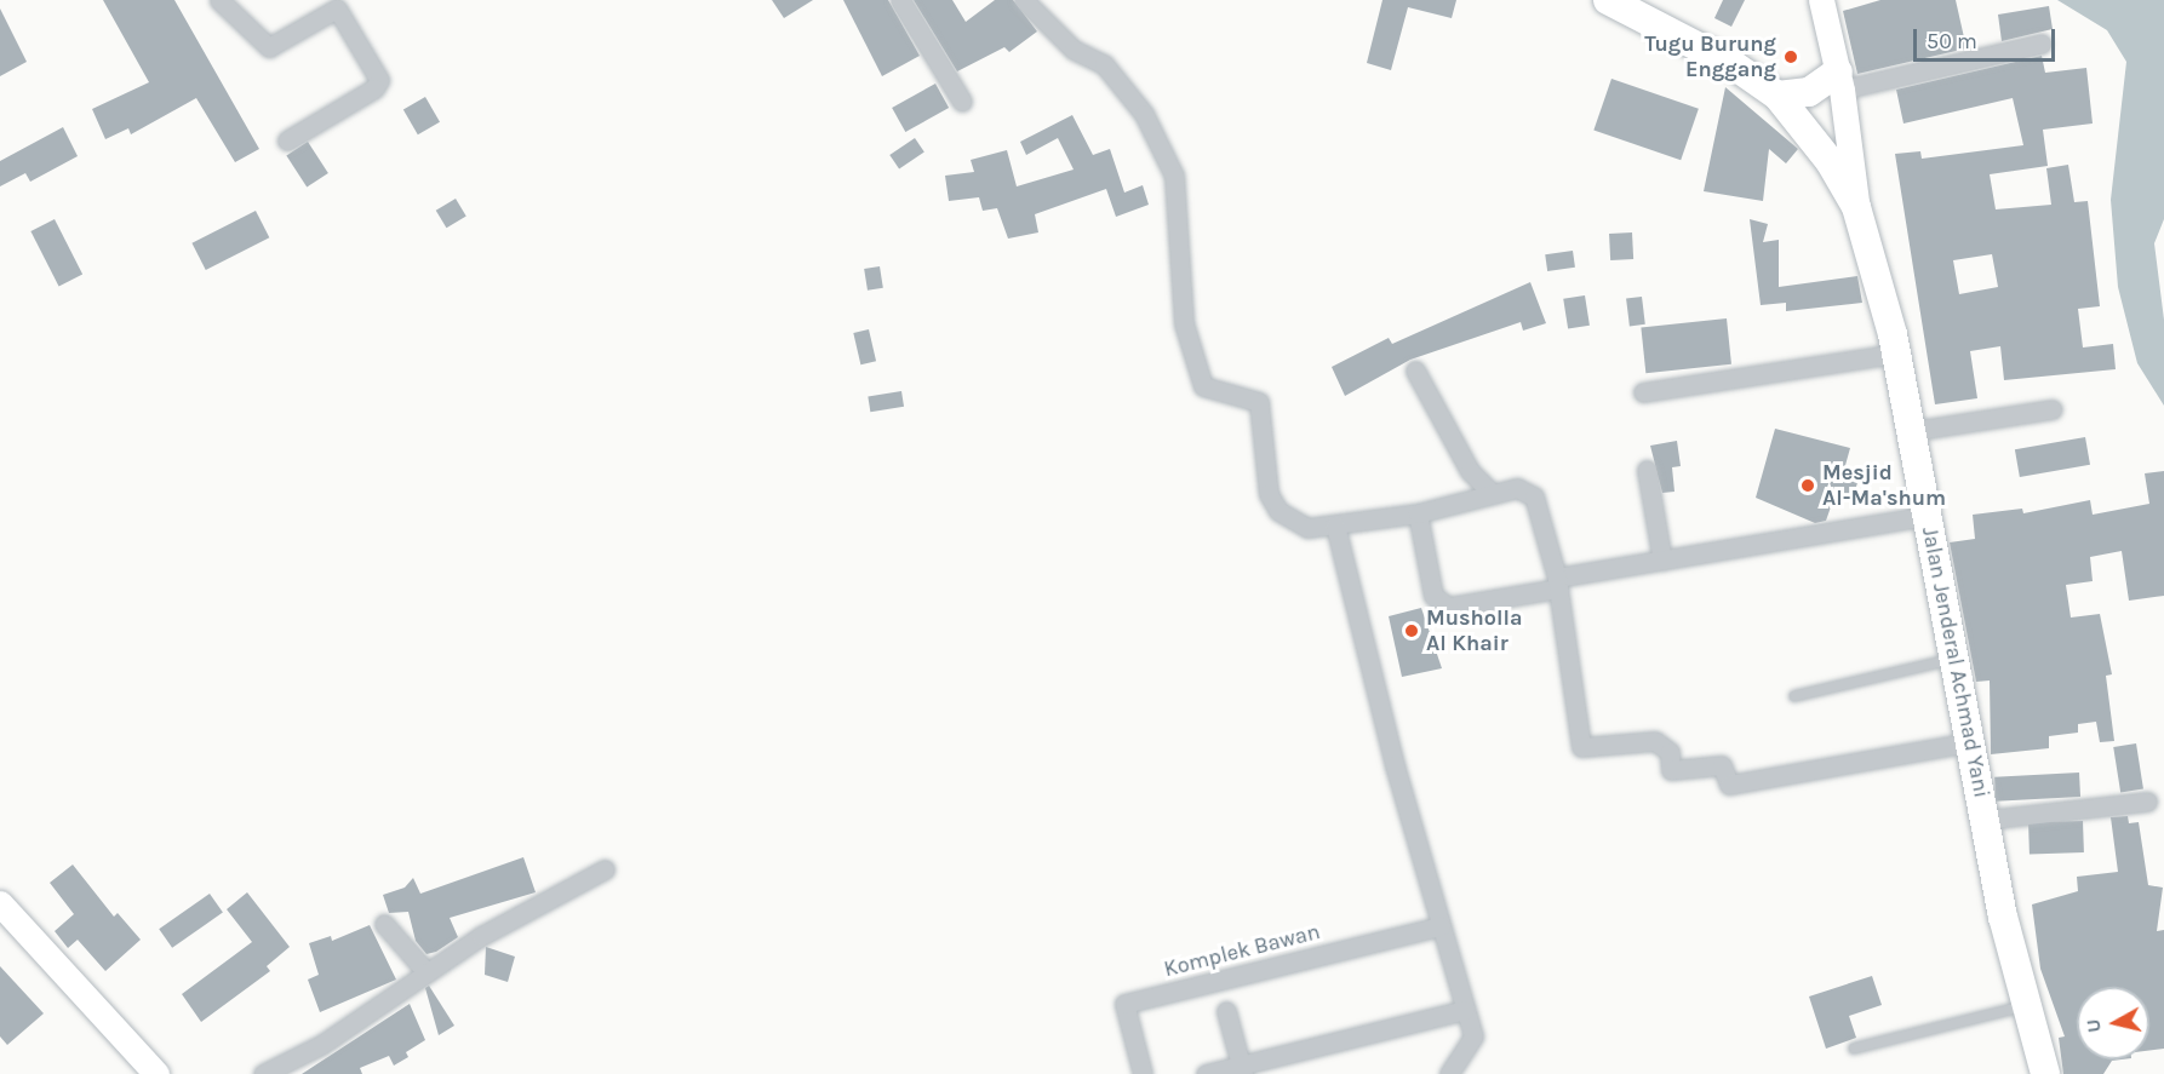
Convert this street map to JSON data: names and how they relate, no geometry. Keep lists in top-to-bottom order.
{
  "streets": {
    "main road": ["Jalan Jenderal Achmad Yani"],
    "street": ["Komplek Bawan"]
  },
  "places": ["Tugu Burung Enggang", "Mesjid Al-Ma'shum", "Musholla Al Khair"],
  "scale_bar": "50 m",
  "north": "left"
}
